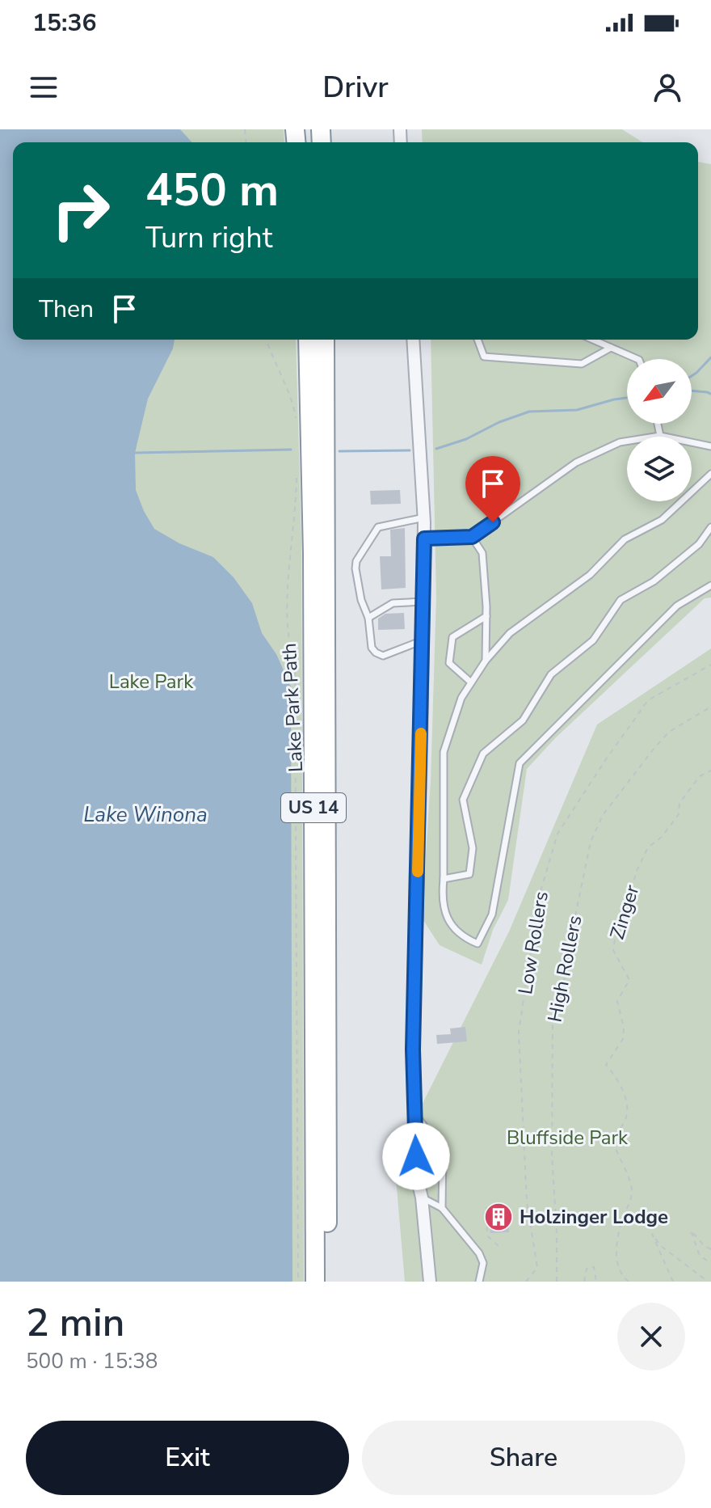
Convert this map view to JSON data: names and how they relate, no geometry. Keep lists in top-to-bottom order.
{
  "streets": {
    "highway": ["US 14"],
    "path": [
      "Lake Park Path",
      "Zinger",
      "Low Rollers",
      "High Rollers"
    ]
  },
  "water": ["Lake Winona"],
  "parks": ["Lake Park", "Bluffside Park"],
  "places": {
    "building": ["Holzinger Lodge"]
  },
  "north": "bottom left",
  "page": {
    "status": "15:36",
    "header": "Drivr",
    "turn": ["450 m", "Turn right"],
    "then": "Then",
    "heading": ["2 min", "500 m · 15:38"],
    "buttons": ["Exit", "Share"]
  }
}
